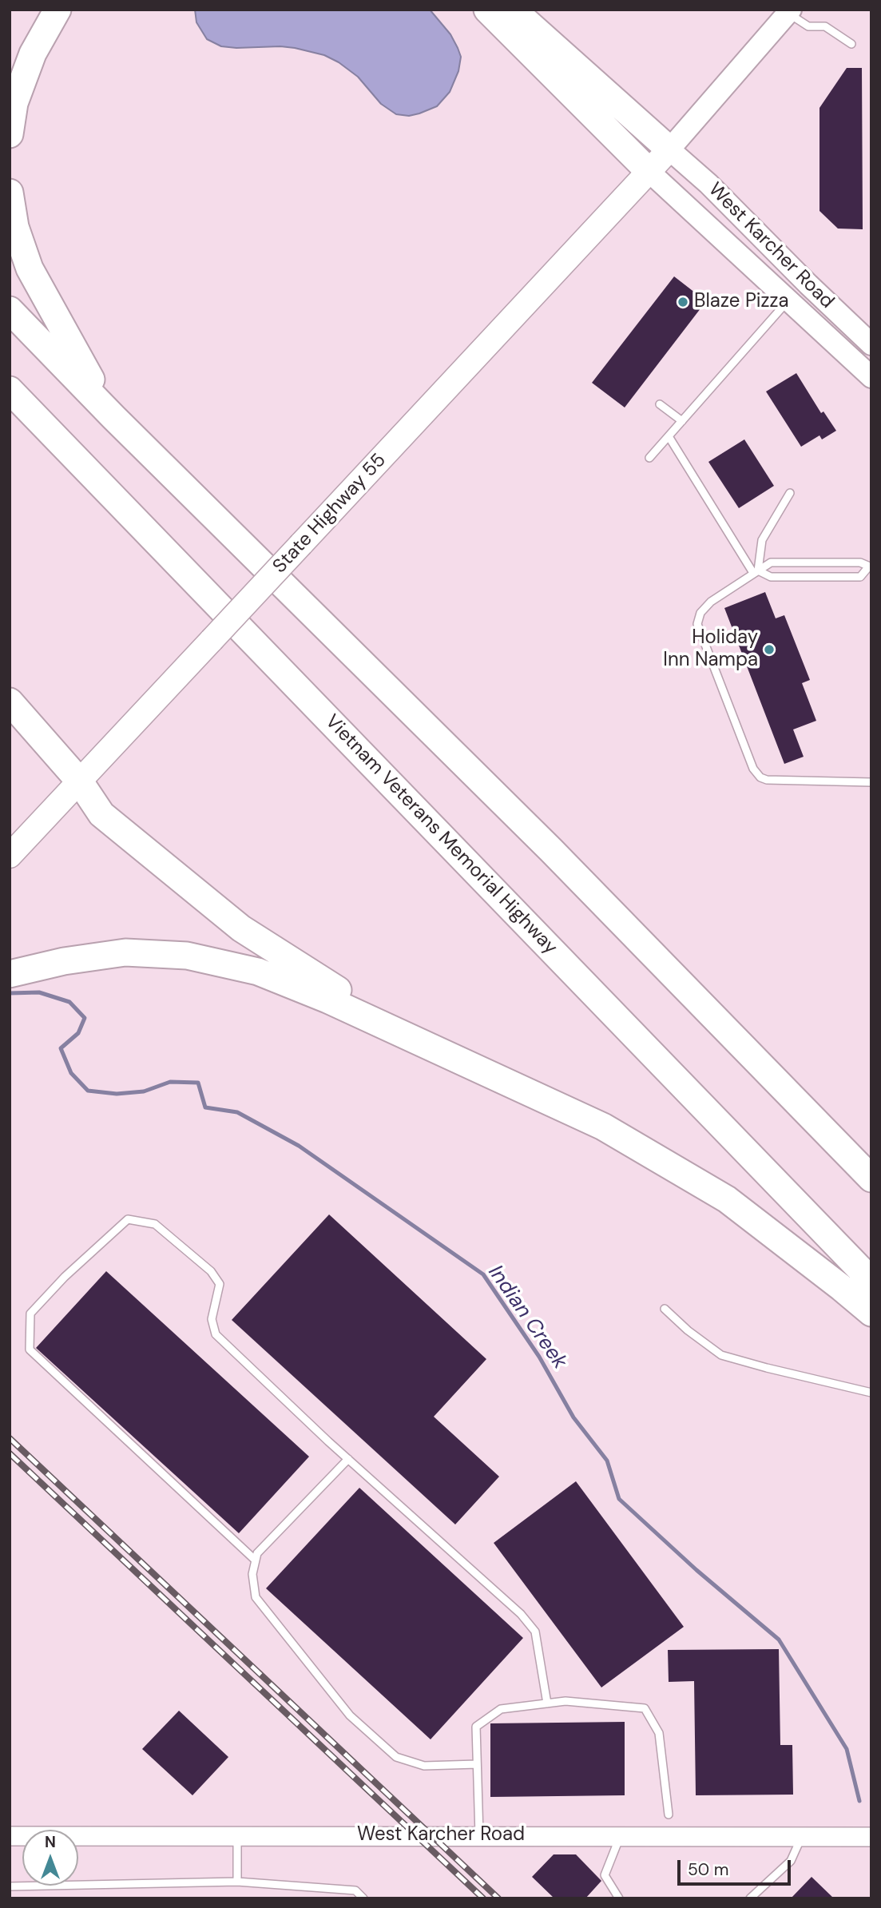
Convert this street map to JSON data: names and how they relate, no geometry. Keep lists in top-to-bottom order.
{
  "streets": {
    "highway": ["State Highway 55", "Vietnam Veterans Memorial Highway"],
    "main road": ["West Karcher Road"]
  },
  "crossings": [
    ["West Karcher Road", "State Highway 55"]
  ],
  "water": ["Indian Creek"],
  "places": ["Blaze Pizza", "Holiday Inn Nampa"],
  "scale_bar": "50 m",
  "north": "top"
}
